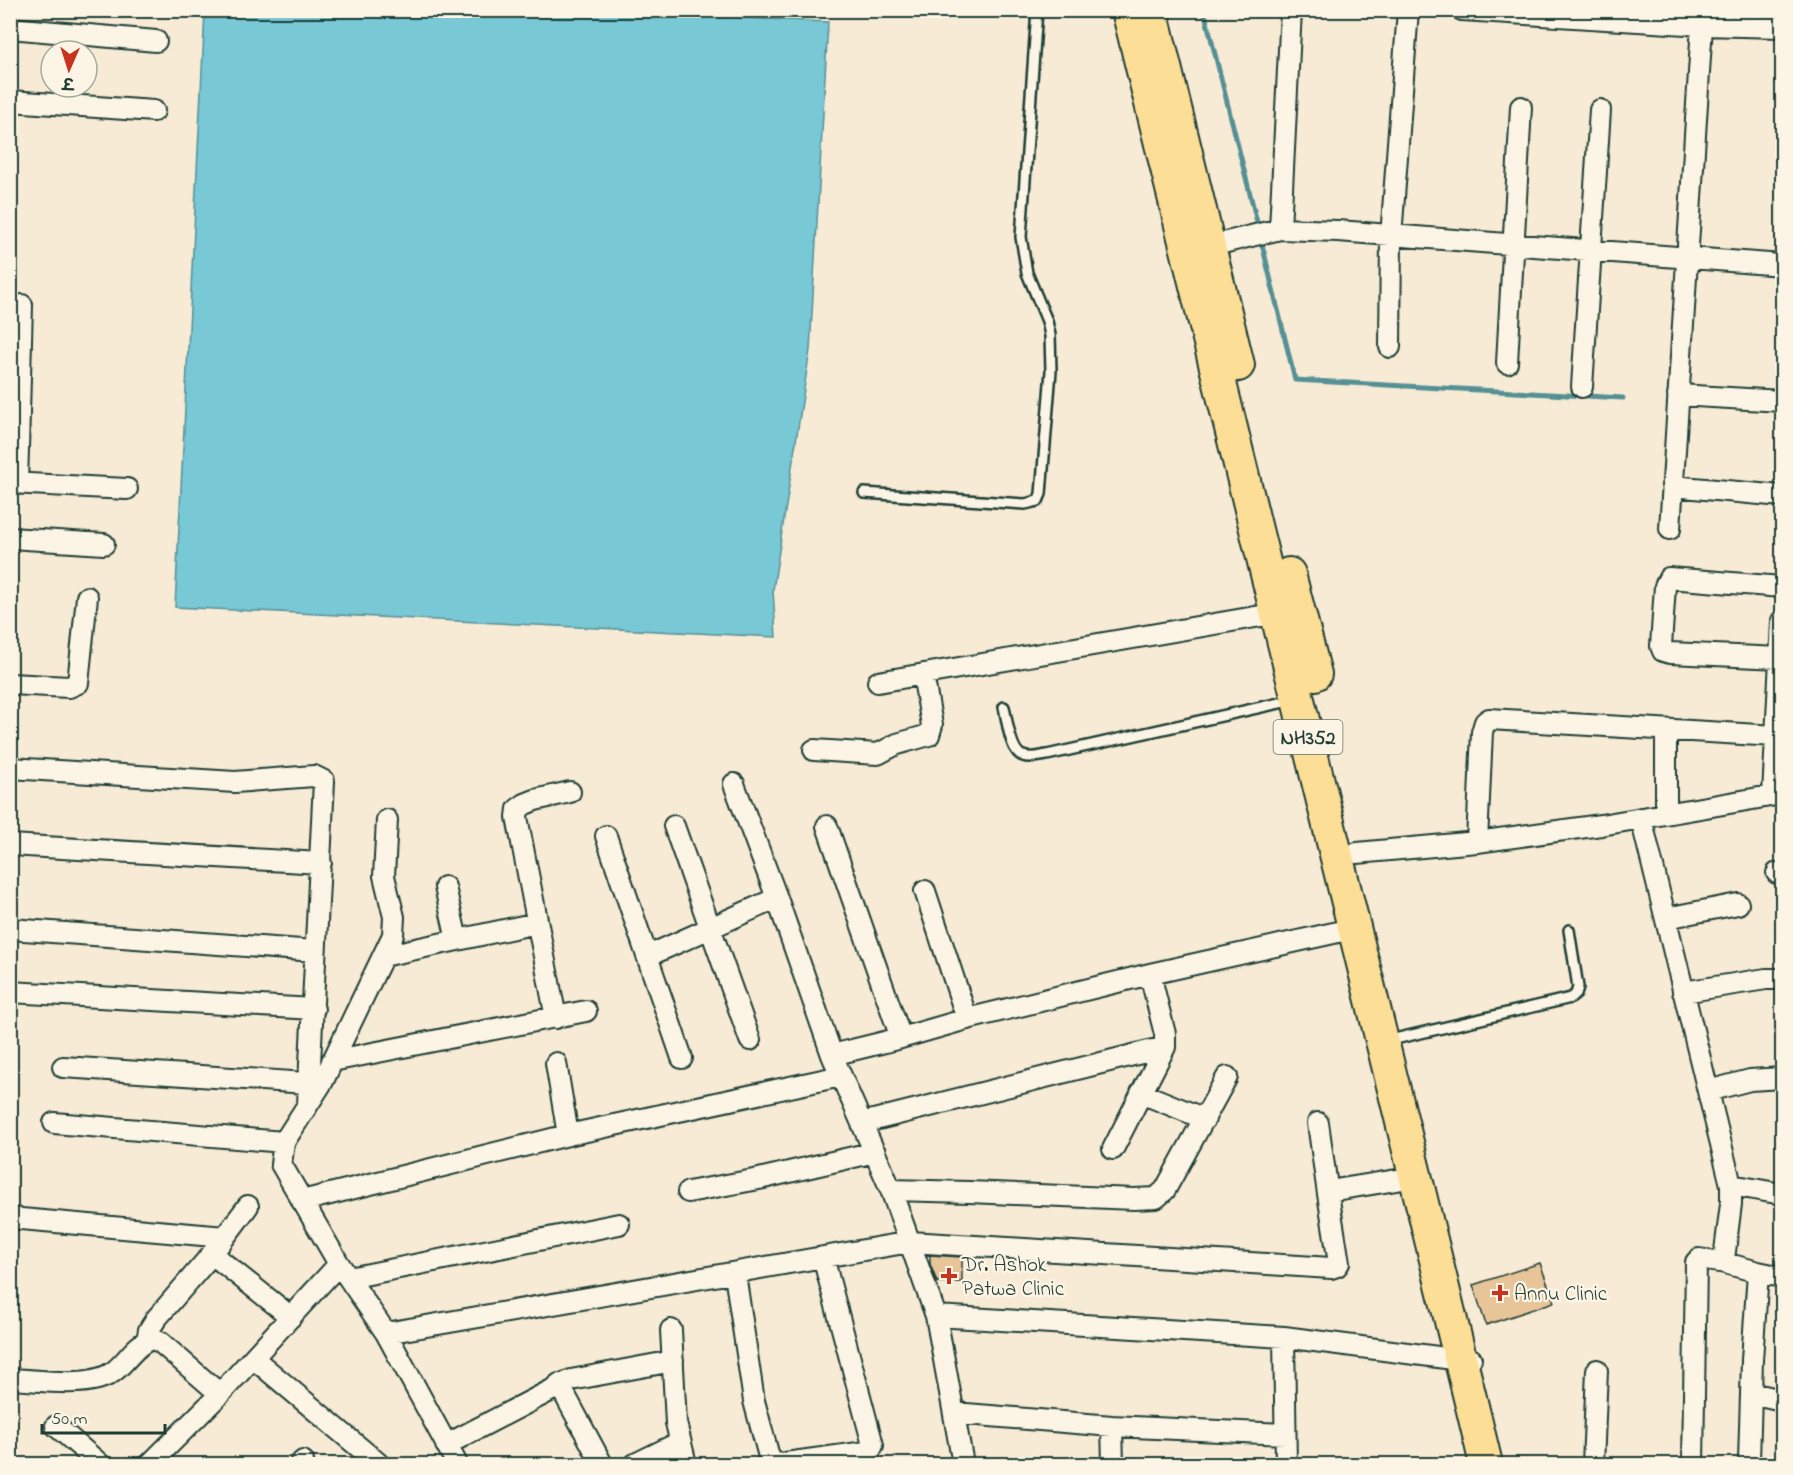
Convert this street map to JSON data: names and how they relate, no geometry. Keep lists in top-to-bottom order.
{
  "streets": {
    "highway": ["NH352"]
  },
  "places": {
    "health": ["Dr. Ashok Patwa Clinic", "Annu Clinic"]
  },
  "scale_bar": "50 m",
  "north": "bottom"
}
